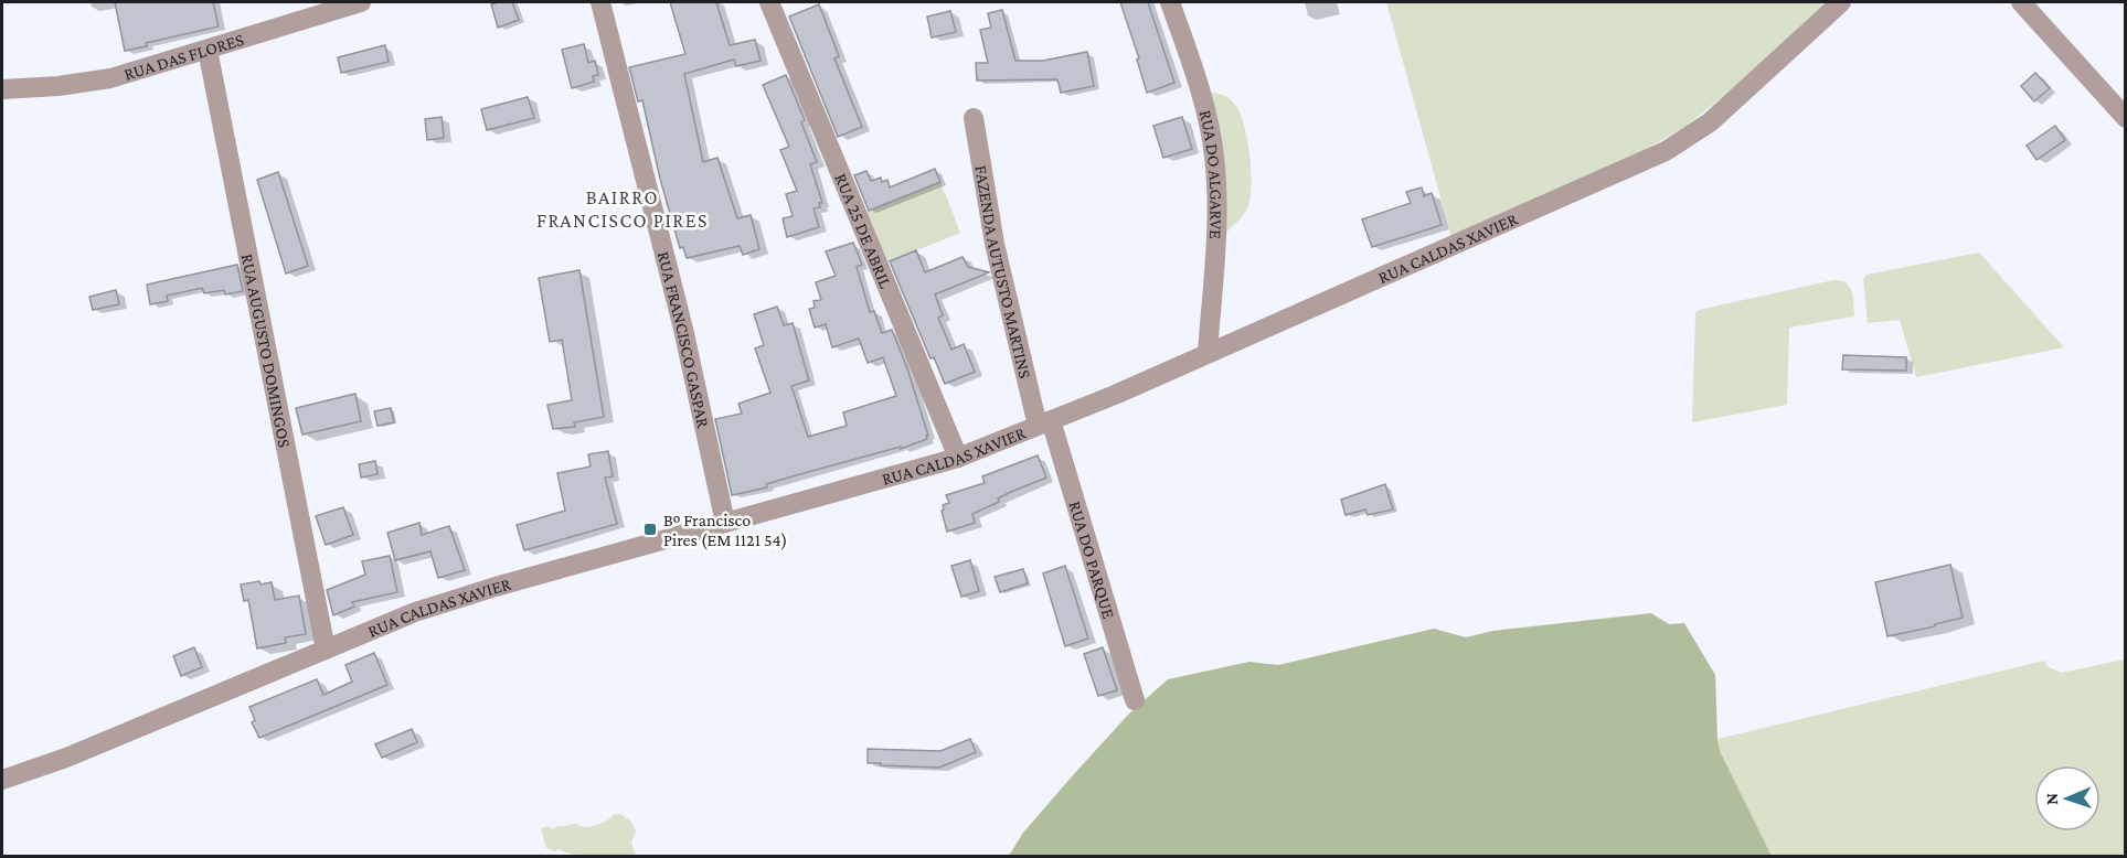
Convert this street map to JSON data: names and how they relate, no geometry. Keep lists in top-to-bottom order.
{
  "streets": {
    "street": [
      "RUA DAS FLORES",
      "RUA DO ALGARVE",
      "RUA 25 DE ABRIL",
      "RUA CALDAS XAVIER",
      "FAZENDA AUTUSTO MARTINS",
      "RUA FRANCISCO GASPAR",
      "RUA AUGUSTO DOMINGOS",
      "RUA DO PARQUE"
    ]
  },
  "crossings": [
    ["RUA DAS FLORES", "RUA AUGUSTO DOMINGOS"],
    ["RUA DO ALGARVE", "RUA CALDAS XAVIER"],
    ["RUA 25 DE ABRIL", "RUA CALDAS XAVIER"],
    ["RUA CALDAS XAVIER", "FAZENDA AUTUSTO MARTINS"],
    ["RUA CALDAS XAVIER", "RUA FRANCISCO GASPAR"],
    ["RUA CALDAS XAVIER", "RUA AUGUSTO DOMINGOS"],
    ["RUA CALDAS XAVIER", "RUA DO PARQUE"],
    ["FAZENDA AUTUSTO MARTINS", "RUA DO PARQUE"]
  ],
  "districts": ["BAIRRO FRANCISCO PIRES"],
  "places": {
    "transit": ["Bº Francisco Pires (EM 1121 54)"]
  },
  "north": "left"
}
